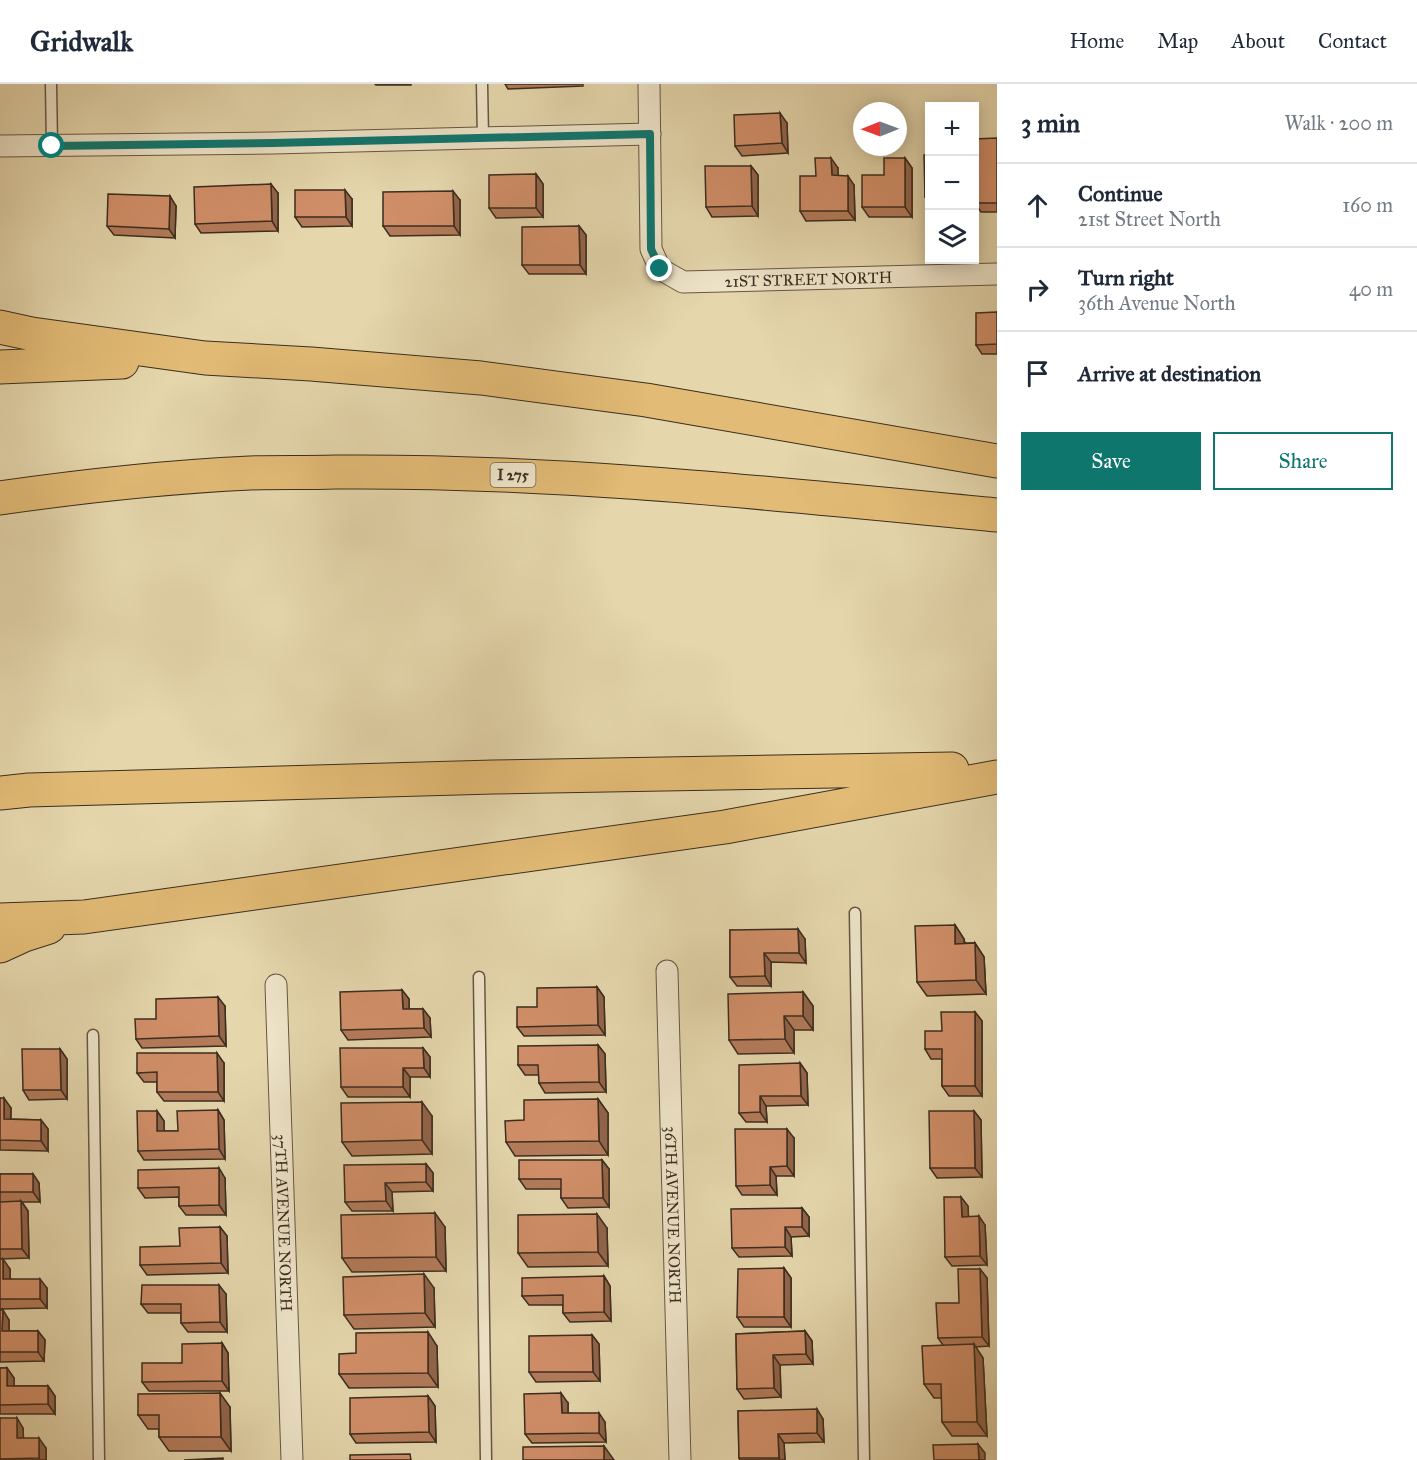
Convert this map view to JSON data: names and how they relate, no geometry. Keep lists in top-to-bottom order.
{
  "streets": {
    "highway": ["I 275"],
    "street": ["21ST STREET NORTH", "36TH AVENUE NORTH", "37TH AVENUE NORTH"]
  },
  "north": "left",
  "page": {
    "header": "Gridwalk",
    "nav": [
      "Home",
      "Map",
      "About",
      "Contact"
    ],
    "heading": ["3 min", "Walk · 200 m"],
    "map_buttons": ["+", "−"],
    "list": [
      ["Continue", "21st Street North", "160 m"],
      ["Turn right", "36th Avenue North", "40 m"],
      "Arrive at destination"
    ],
    "buttons": ["Save", "Share"]
  }
}
